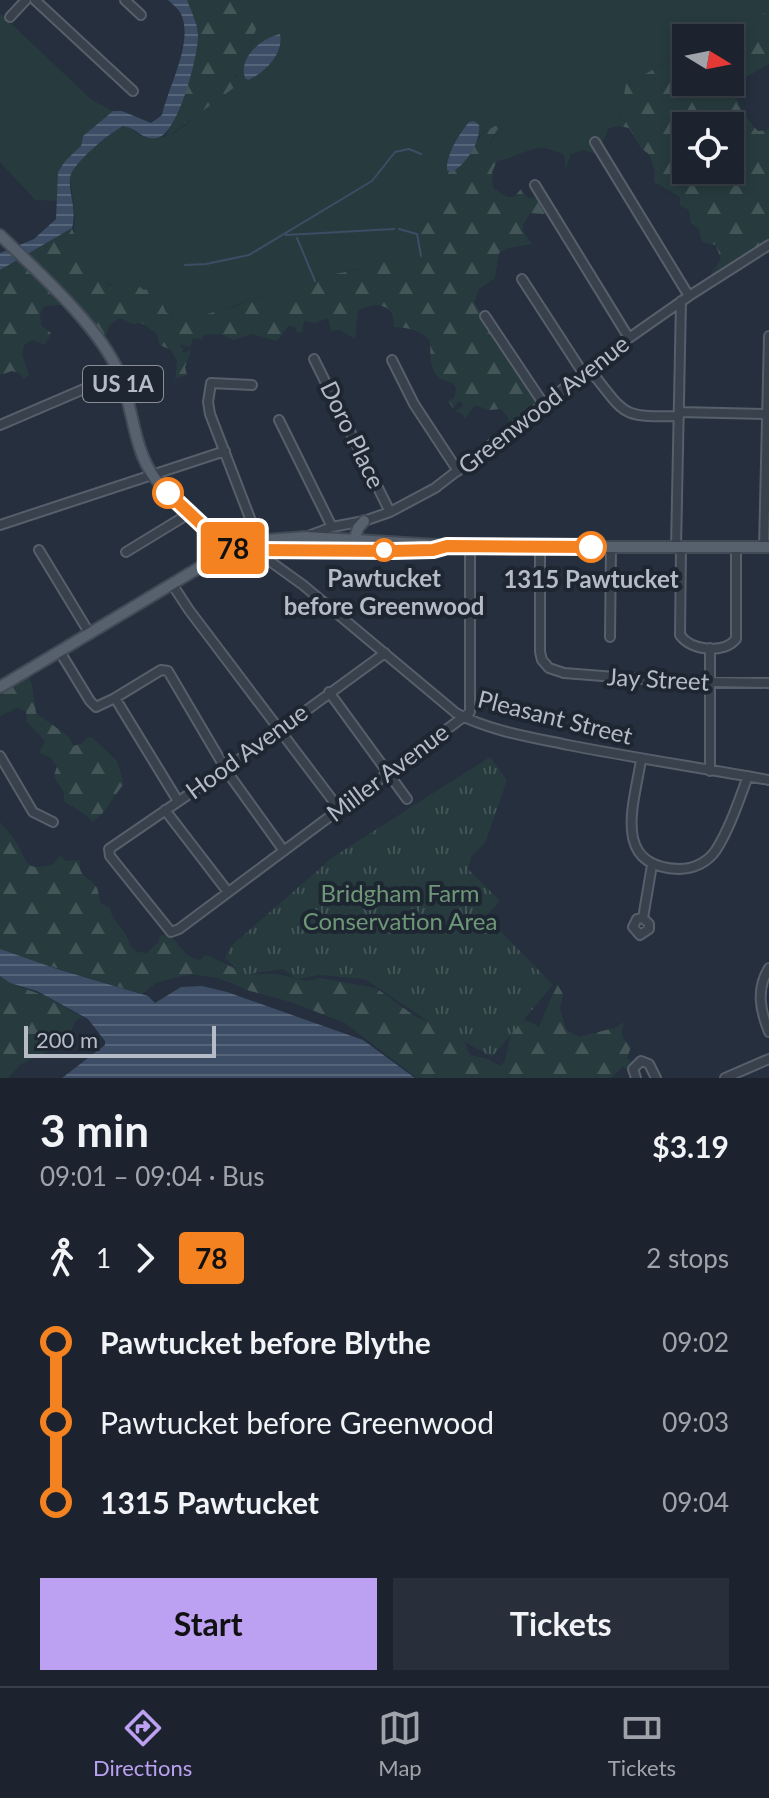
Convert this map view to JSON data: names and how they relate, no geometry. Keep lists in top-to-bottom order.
{
  "streets": {
    "main road": ["US 1A"],
    "street": [
      "Greenwood Avenue",
      "Doro Place",
      "Jay Street",
      "Pleasant Street",
      "Hood Avenue",
      "Miller Avenue"
    ]
  },
  "crossings": [
    ["Greenwood Avenue", "Doro Place"],
    ["Pleasant Street", "Hood Avenue"],
    ["Pleasant Street", "Miller Avenue"],
    ["Hood Avenue", "Miller Avenue"]
  ],
  "parks": ["Bridgham Farm Conservation Area"],
  "places": ["1315 Pawtucket", "Pawtucket before Greenwood"],
  "lines": ["bus line 78"],
  "scale_bar": "200 m",
  "north": "right",
  "page": {
    "on_map": "78",
    "scale": "200 m",
    "heading": ["3 min", "09:01 – 09:04 · Bus", "$3.19"],
    "legs": ["1", "78", "2 stops"],
    "list": [
      {
        "name": "Pawtucket before Blythe",
        "value": "09:02"
      },
      {
        "name": "Pawtucket before Greenwood",
        "value": "09:03"
      },
      {
        "name": "1315 Pawtucket",
        "value": "09:04"
      }
    ],
    "buttons": ["Start", "Tickets"],
    "tabs": ["Directions", "Map", "Tickets"]
  }
}
